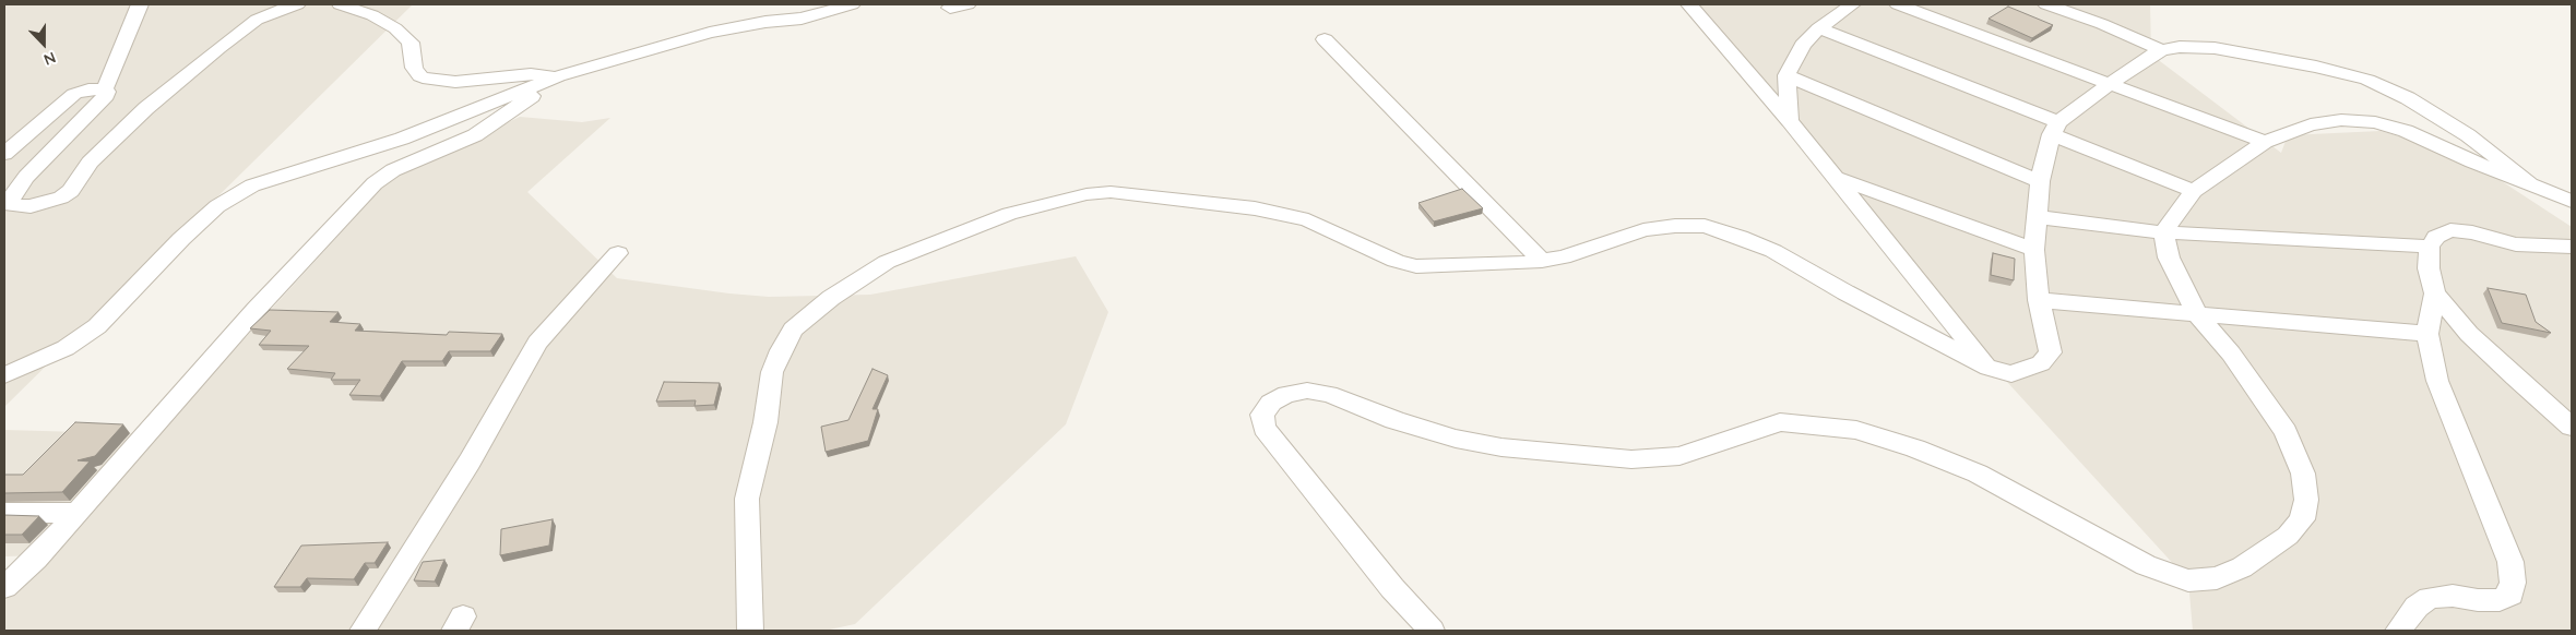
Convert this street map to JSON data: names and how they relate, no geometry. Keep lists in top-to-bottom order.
{
  "north": "bottom"
}
